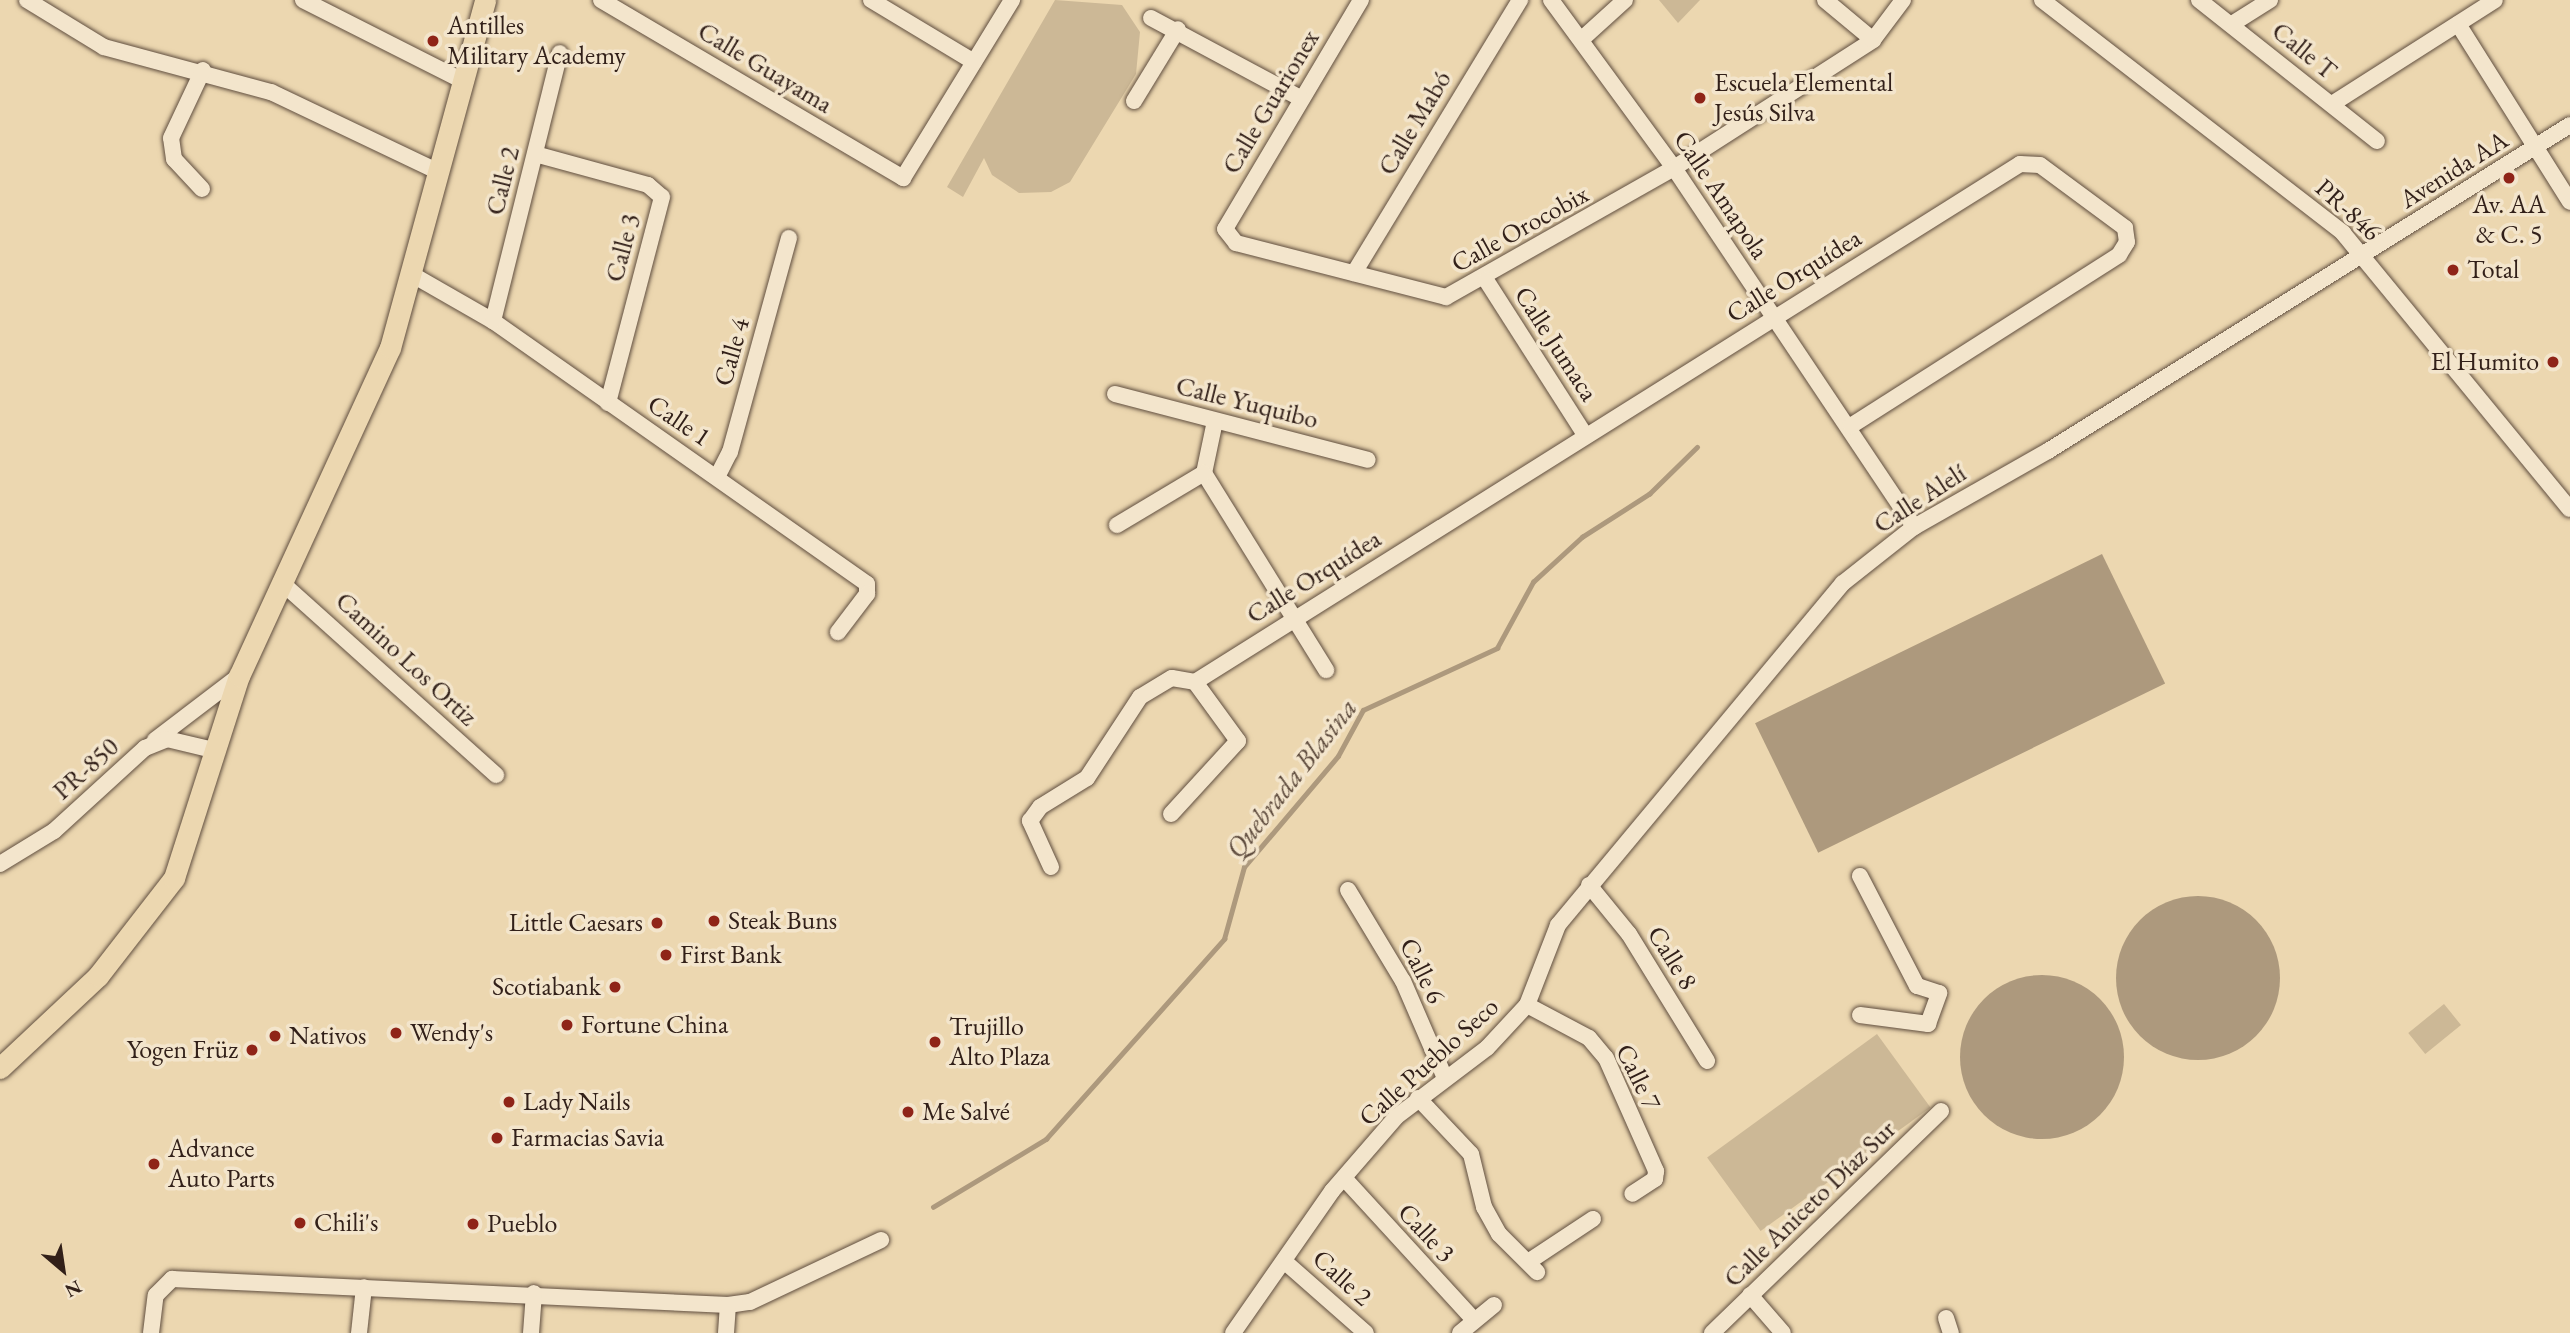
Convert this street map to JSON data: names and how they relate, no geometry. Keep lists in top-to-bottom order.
{
  "streets": {
    "street": [
      "Calle T",
      "Calle Guayama",
      "Calle Guarionex",
      "Calle Mabó",
      "Avenida AA",
      "Calle 2",
      "Calle Amapola",
      "PR-846",
      "Calle Orocobix",
      "Calle 3",
      "Calle Orquídea",
      "Calle Jumaca",
      "Calle 4",
      "Calle Yuquibo",
      "Calle 1",
      "Calle Alelí",
      "Camino Los Ortiz",
      "PR-850",
      "Calle 8",
      "Calle 6",
      "Calle Pueblo Seco",
      "Calle 7",
      "Calle Aniceto Díaz Sur"
    ]
  },
  "crossings": [
    ["Calle Guarionex", "Calle Orocobix"],
    ["Calle Mabó", "Calle Orocobix"],
    ["Avenida AA", "PR-846"],
    ["Avenida AA", "Calle Alelí"],
    ["Calle 2", "Calle 3"],
    ["Calle 2", "Calle 1"],
    ["Calle 2", "Calle Pueblo Seco"],
    ["Calle Amapola", "Calle Orocobix"],
    ["Calle Amapola", "Calle Orquídea"],
    ["Calle Amapola", "Calle Alelí"],
    ["PR-846", "Calle Alelí"],
    ["Calle Orocobix", "Calle Jumaca"],
    ["Calle 3", "Calle 1"],
    ["Calle 3", "Calle Pueblo Seco"],
    ["Calle Orquídea", "Calle Jumaca"],
    ["Calle 4", "Calle 1"],
    ["Calle Alelí", "Calle 8"],
    ["Calle Alelí", "Calle Pueblo Seco"],
    ["Calle 8", "Calle Pueblo Seco"],
    ["Calle 6", "Calle Pueblo Seco"],
    ["Calle Pueblo Seco", "Calle 7"]
  ],
  "water": ["Quebrada Blasina"],
  "places": [
    "Antilles Military Academy",
    "Escuela Elemental Jesús Silva",
    "Av. AA & C. 5",
    "Total",
    "El Humito",
    "Steak Buns",
    "Little Caesars",
    "First Bank",
    "Scotiabank",
    "Fortune China",
    "Wendy's",
    "Nativos",
    "Trujillo Alto Plaza",
    "Yogen Früz",
    "Lady Nails",
    "Me Salvé",
    "Farmacias Savia",
    "Advance Auto Parts",
    "Chili's",
    "Pueblo"
  ],
  "north": "bottom right"
}
